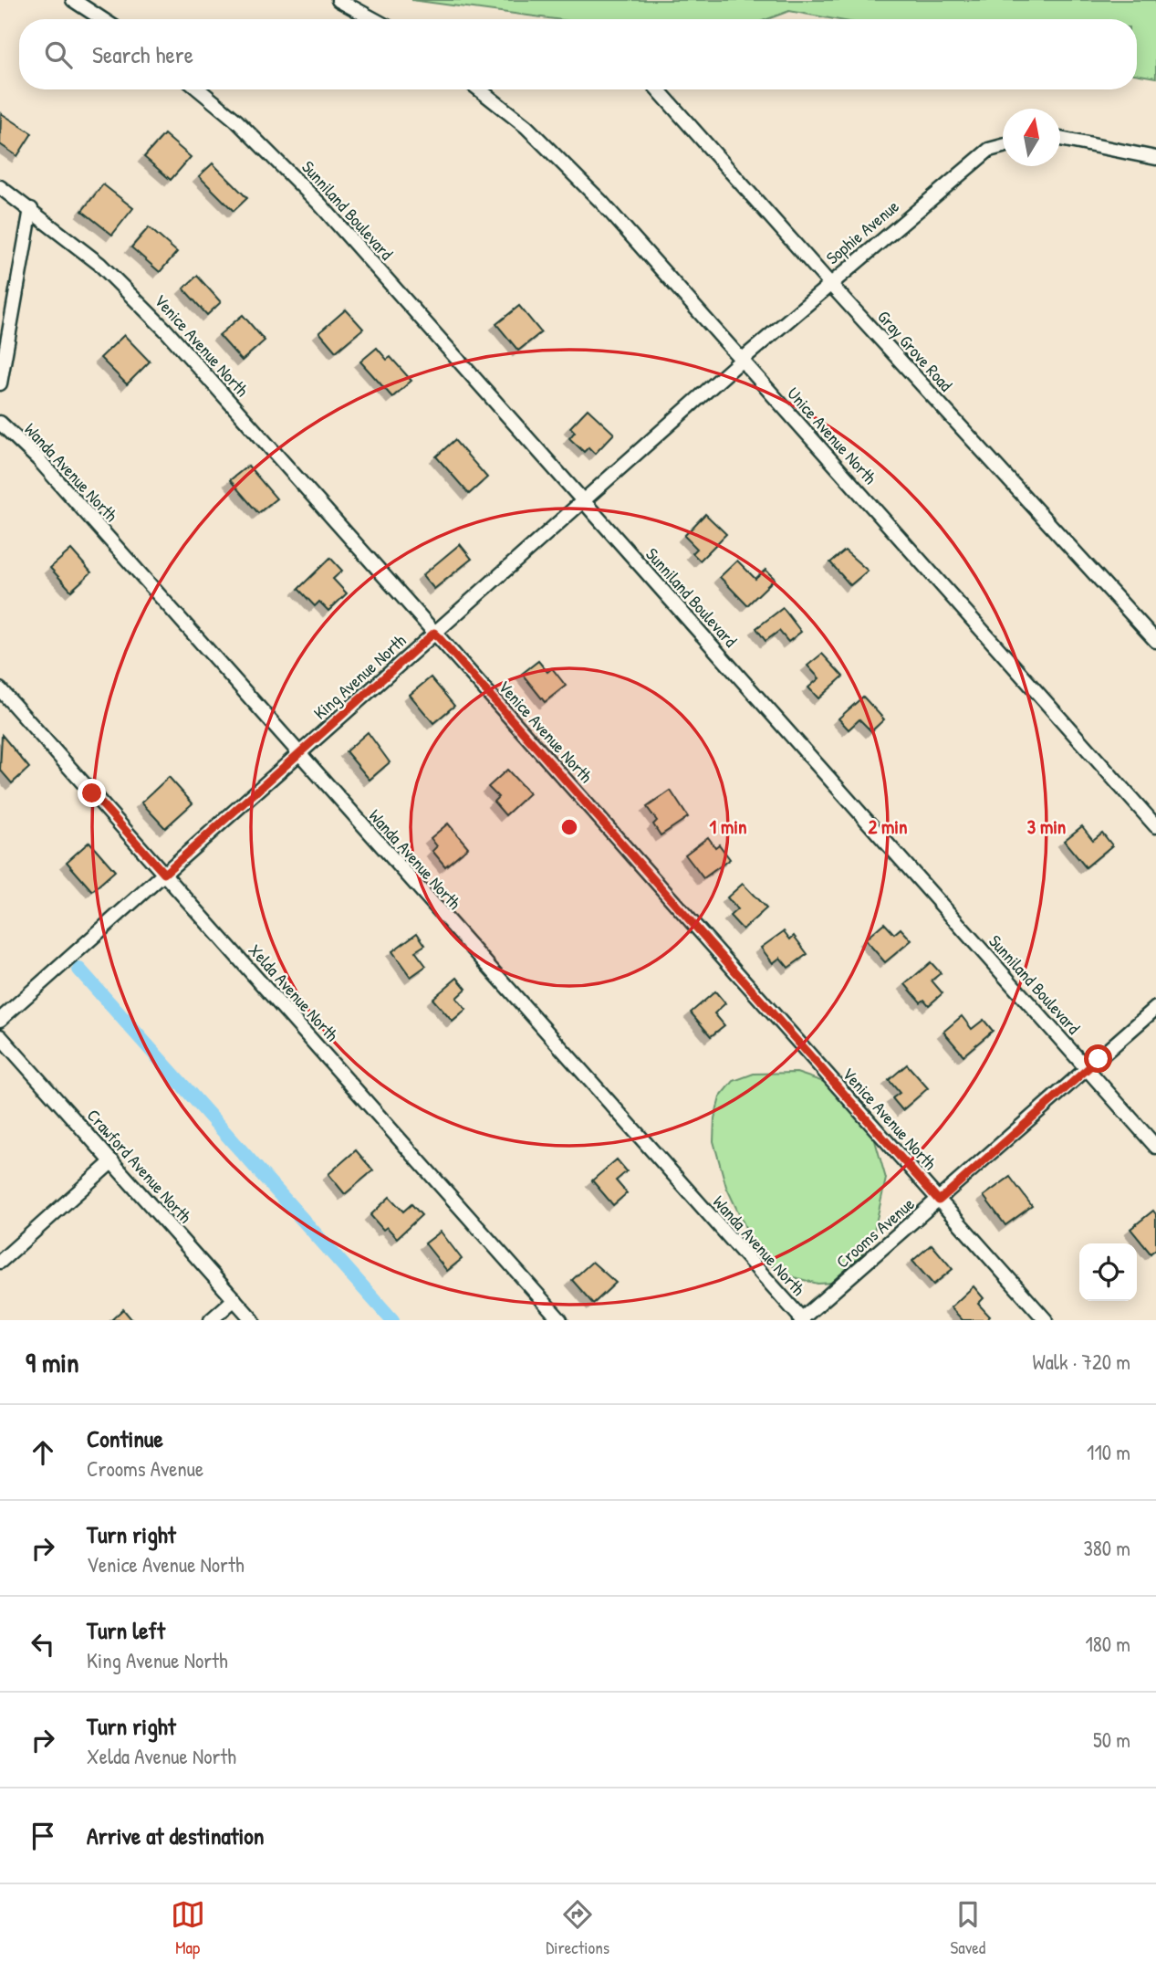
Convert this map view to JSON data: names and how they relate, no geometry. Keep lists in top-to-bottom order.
{
  "streets": {
    "street": [
      "Sunniland Boulevard",
      "Sophie Avenue",
      "Venice Avenue North",
      "Gray Grove Road",
      "Unice Avenue North",
      "Wanda Avenue North",
      "King Avenue North",
      "Xelda Avenue North",
      "Crawford Avenue North",
      "Crooms Avenue"
    ]
  },
  "crossings": [
    ["Sunniland Boulevard", "King Avenue North"],
    ["Sunniland Boulevard", "Crooms Avenue"],
    ["Sophie Avenue", "Gray Grove Road"],
    ["Sophie Avenue", "Unice Avenue North"],
    ["Sophie Avenue", "King Avenue North"],
    ["Venice Avenue North", "King Avenue North"],
    ["Venice Avenue North", "Crooms Avenue"],
    ["Unice Avenue North", "King Avenue North"],
    ["Wanda Avenue North", "King Avenue North"],
    ["Wanda Avenue North", "Crooms Avenue"],
    ["King Avenue North", "Xelda Avenue North"]
  ],
  "north": "top",
  "page": {
    "search": "Search here",
    "heading": ["9 min", "Walk · 720 m"],
    "list": [
      ["Continue", "Crooms Avenue", "110 m"],
      ["Turn right", "Venice Avenue North", "380 m"],
      ["Turn left", "King Avenue North", "180 m"],
      ["Turn right", "Xelda Avenue North", "50 m"],
      "Arrive at destination"
    ],
    "nav": ["Map", "Directions", "Saved"]
  },
  "rings": ["1 min", "2 min", "3 min"]
}
